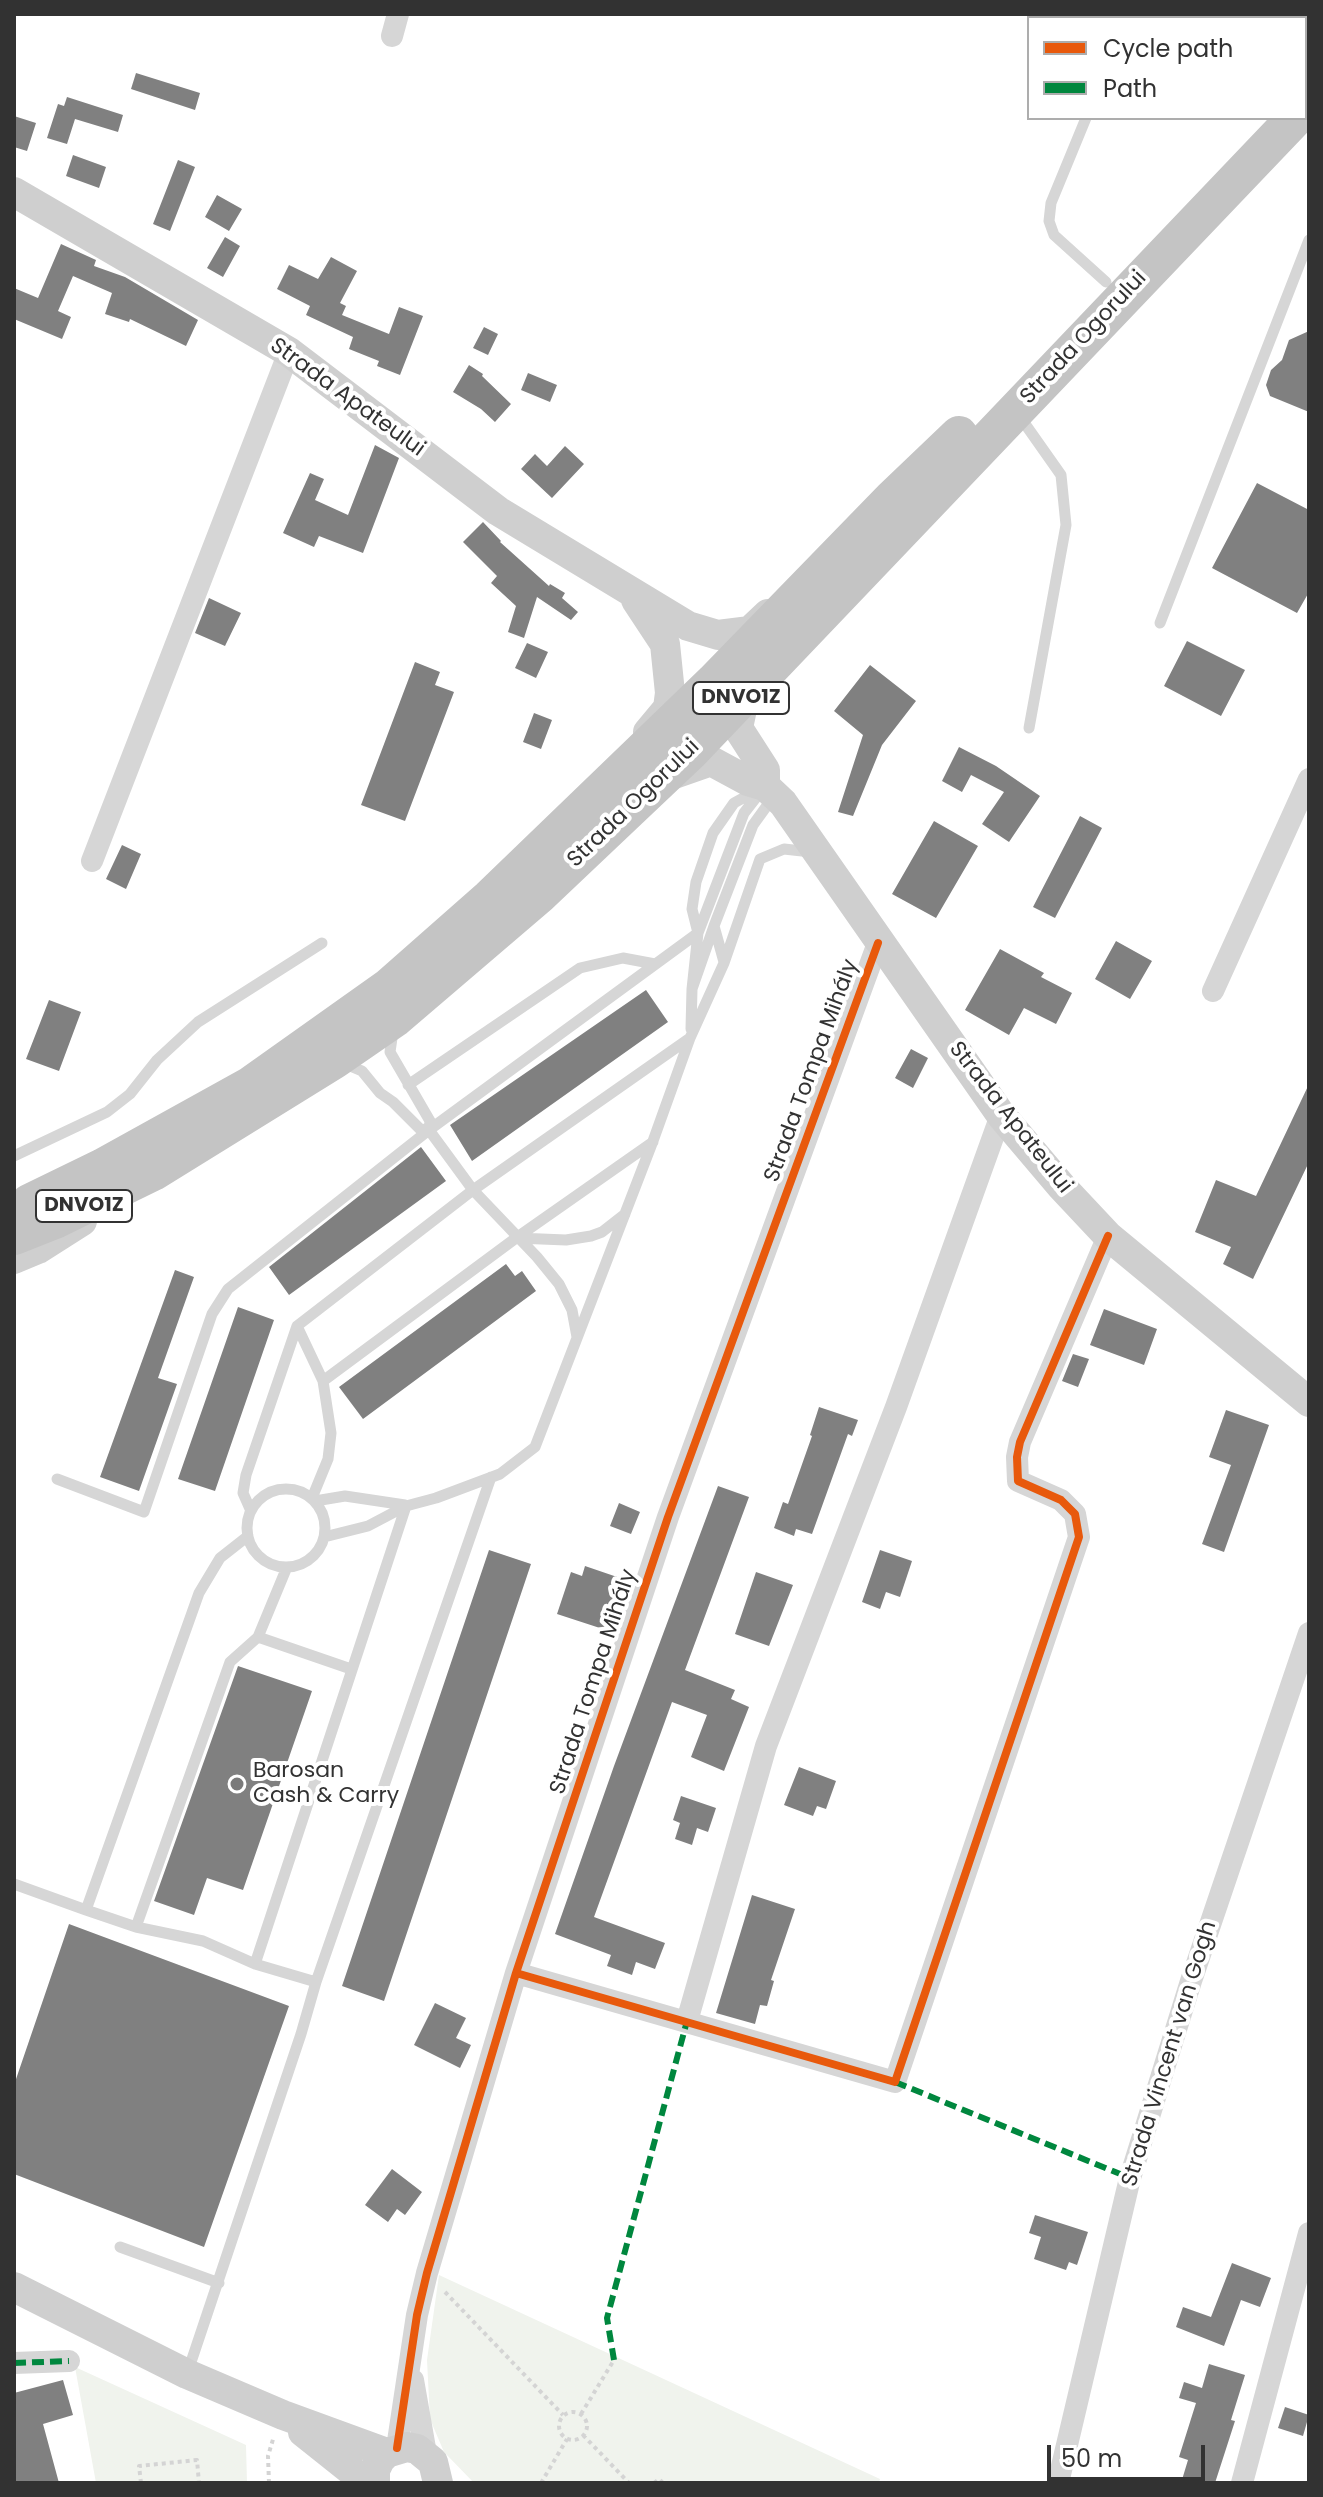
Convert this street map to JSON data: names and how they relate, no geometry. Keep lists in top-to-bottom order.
{
  "streets": {
    "highway": ["Strada Ogorului", "DNVO1Z"],
    "street": ["Strada Apateului", "Strada Tompa Mihály", "Strada Vincent van Gogh"]
  },
  "crossings": [
    ["Strada Ogorului", "Strada Apateului"],
    ["Strada Apateului", "Strada Tompa Mihály"]
  ],
  "places": ["Barosan Cash & Carry"],
  "legend": ["Cycle path", "Path"],
  "scale_bar": "50 m"
}
